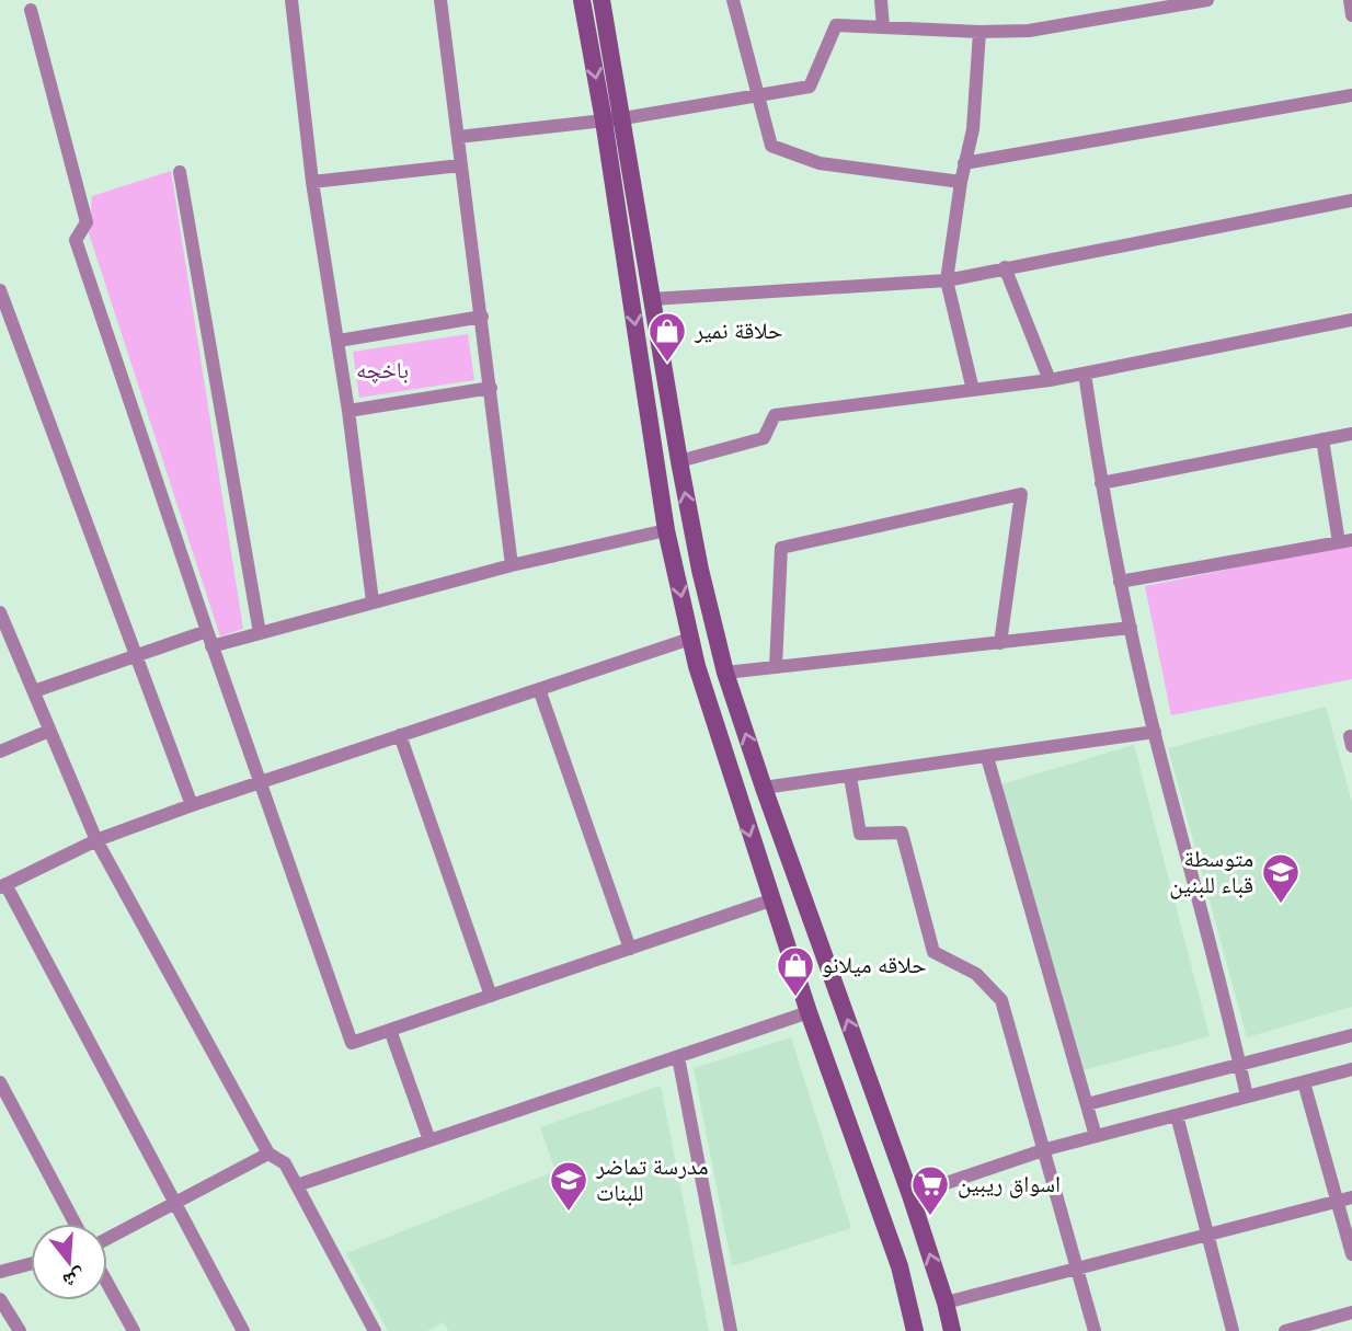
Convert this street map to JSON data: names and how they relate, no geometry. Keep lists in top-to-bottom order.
{
  "parks": ["باخچە"],
  "places": {
    "shop": ["حلاقة نمير", "حلاقه ميلانو"],
    "school or university": ["متوسطة قباء للبنين", "مدرسة تماضر للبنات"],
    "supermarket": ["اسواق ريبين"]
  },
  "north": "bottom"
}
